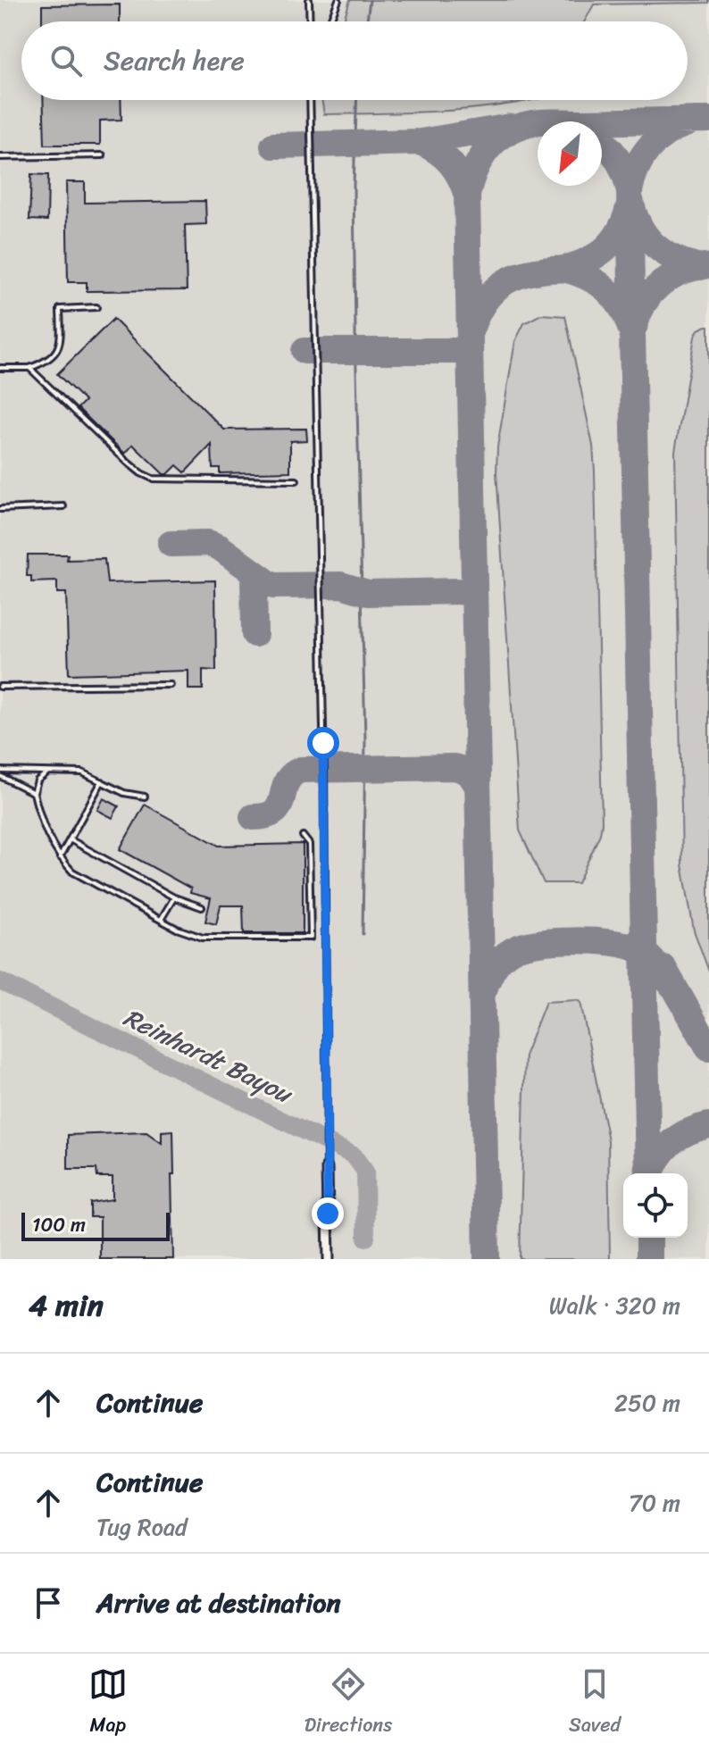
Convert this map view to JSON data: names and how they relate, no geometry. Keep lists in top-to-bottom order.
{
  "water": ["Reinhardt Bayou"],
  "scale_bar": "100 m",
  "north": "bottom left",
  "page": {
    "search": "Search here",
    "scale": "100 m",
    "heading": ["4 min", "Walk · 320 m"],
    "list": [
      ["Continue", "250 m"],
      ["Continue", "Tug Road", "70 m"],
      "Arrive at destination"
    ],
    "nav": ["Map", "Directions", "Saved"]
  }
}
